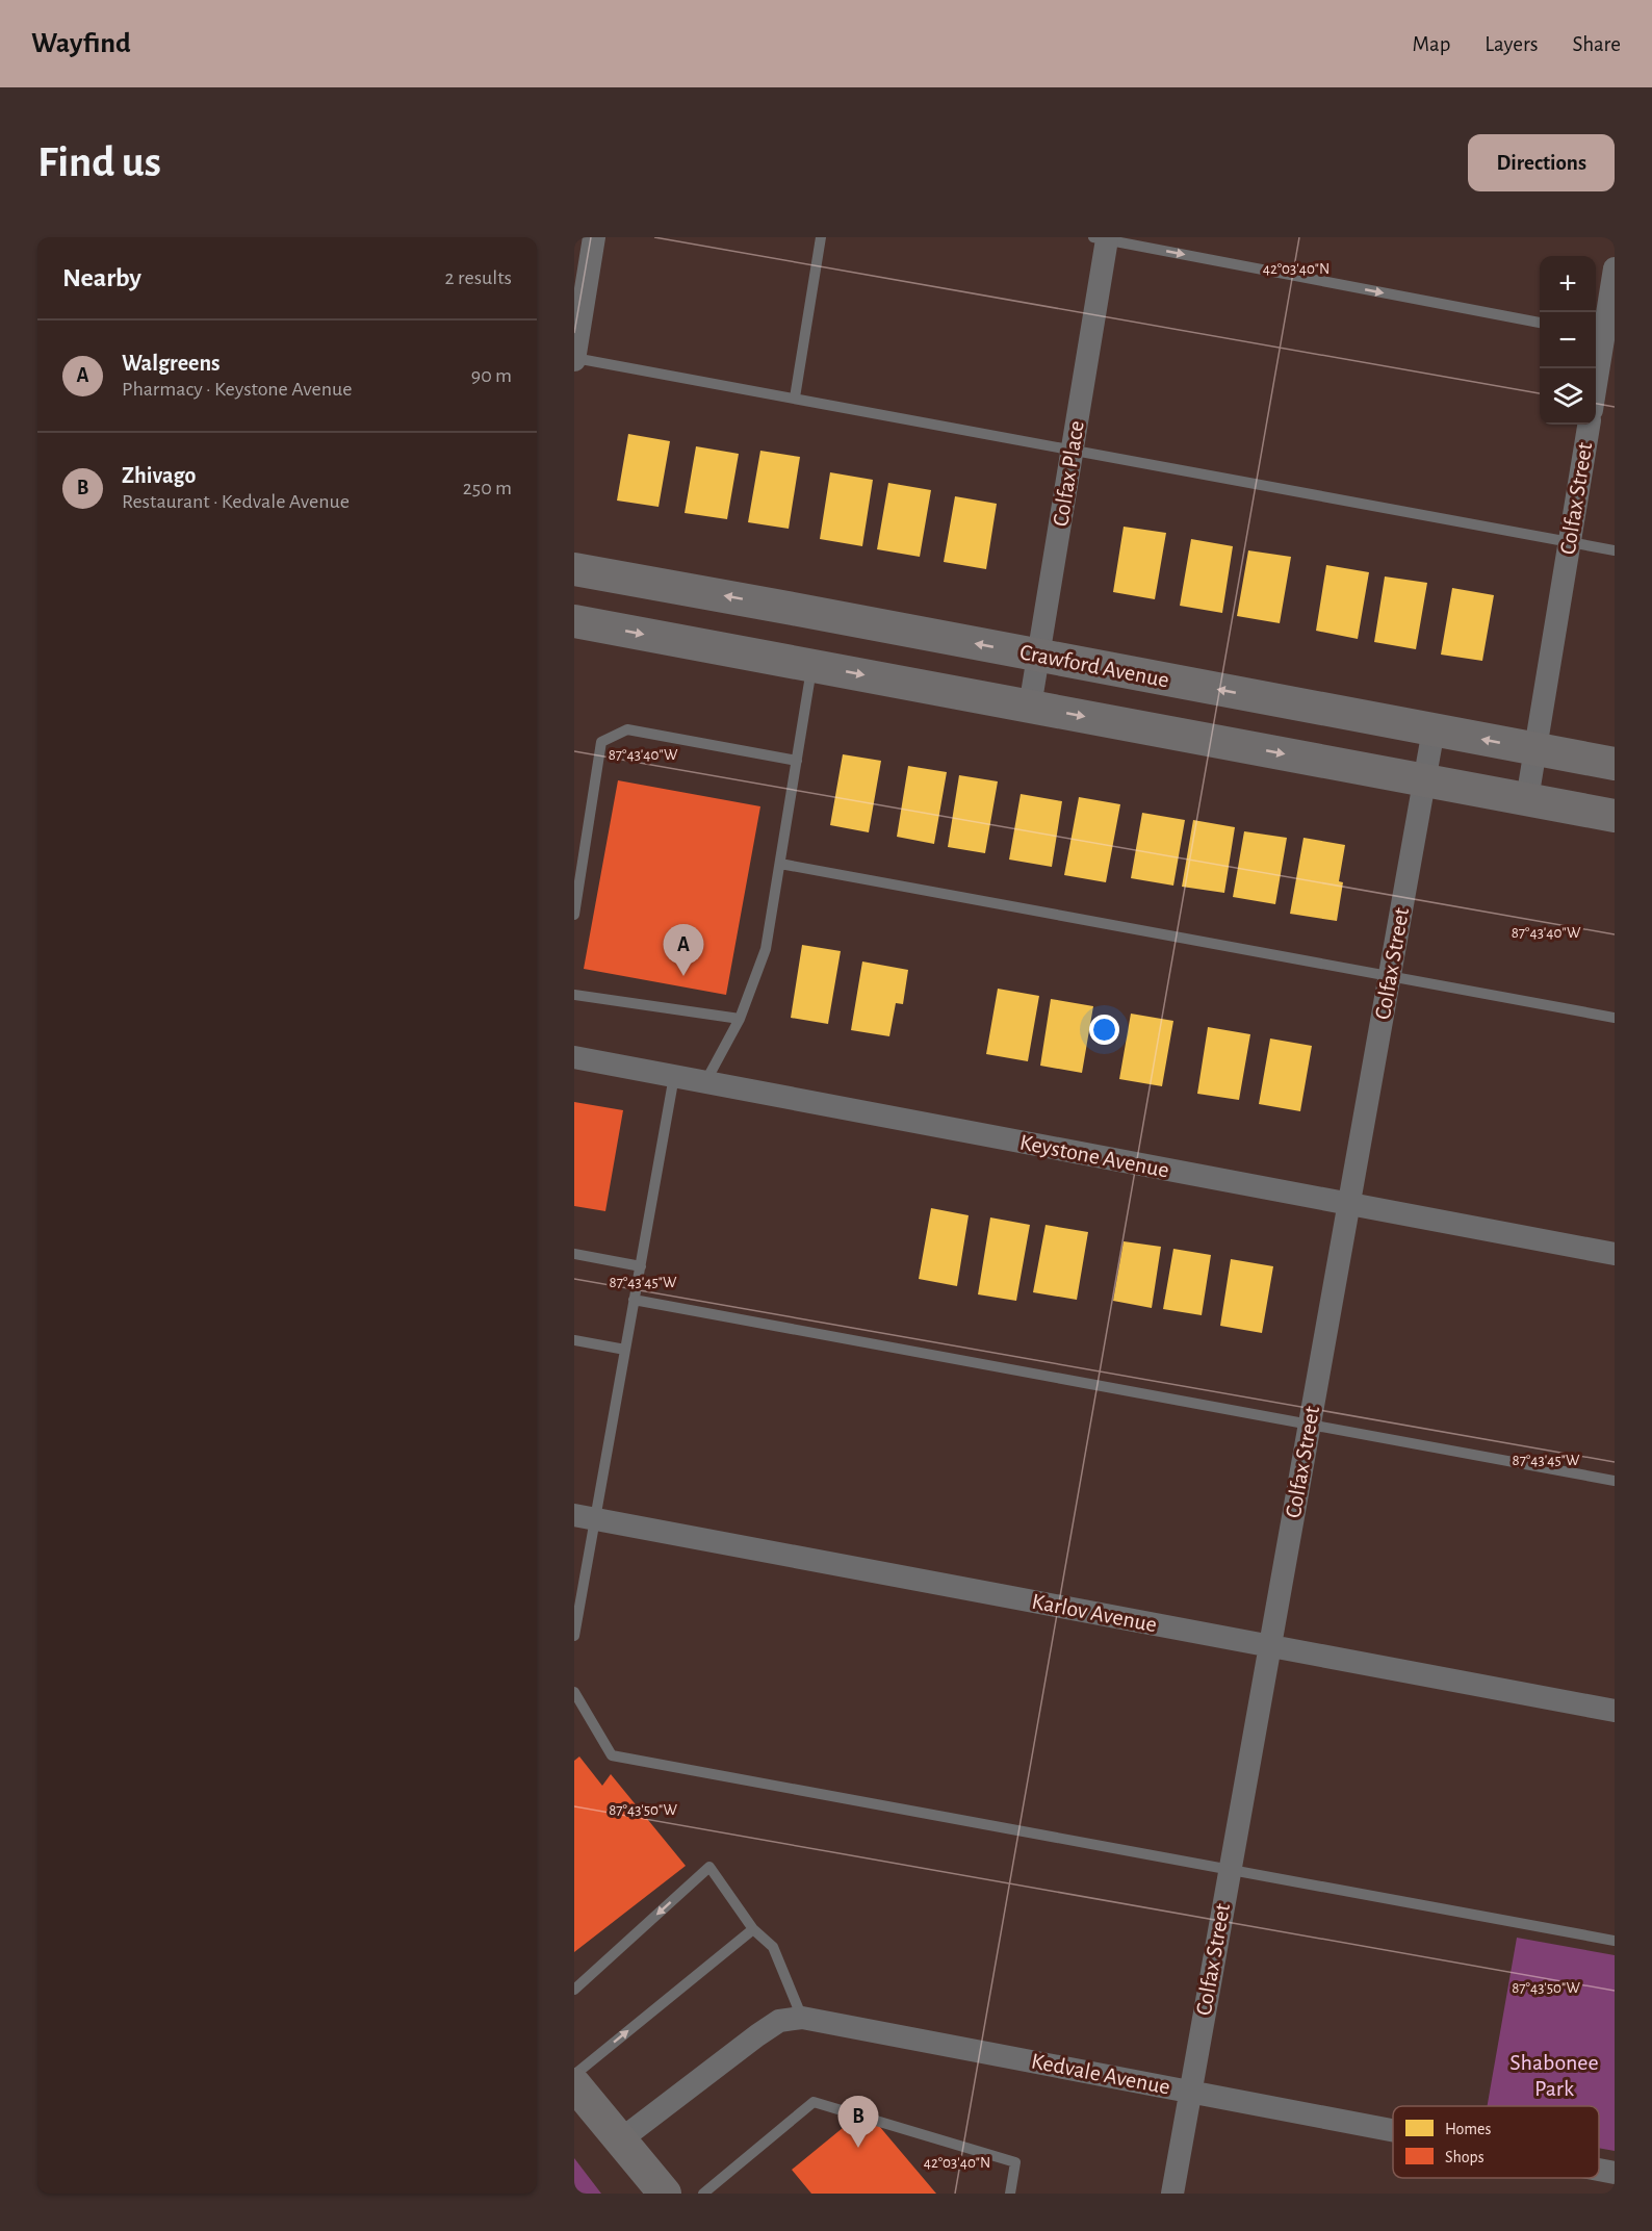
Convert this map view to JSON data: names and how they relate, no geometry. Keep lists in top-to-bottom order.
{
  "streets": {
    "main road": ["Crawford Avenue"],
    "street": [
      "Colfax Place",
      "Colfax Street",
      "Keystone Avenue",
      "Karlov Avenue",
      "Kedvale Avenue"
    ]
  },
  "crossings": [
    ["Colfax Place", "Crawford Avenue"],
    ["Colfax Street", "Crawford Avenue"],
    ["Colfax Street", "Keystone Avenue"],
    ["Colfax Street", "Karlov Avenue"],
    ["Colfax Street", "Kedvale Avenue"]
  ],
  "parks": ["Shabonee Park"],
  "legend": ["Homes", "Shops"],
  "page": {
    "header": "Wayfind",
    "nav": ["Map", "Layers", "Share"],
    "buttons": "Directions",
    "title": "Find us",
    "heading": ["Nearby", "2 results"],
    "map_buttons": ["+", "−"],
    "list": [
      {
        "mark": "A",
        "name": "Walgreens",
        "note": "Pharmacy · Keystone Avenue",
        "value": "90 m"
      },
      {
        "mark": "B",
        "name": "Zhivago",
        "note": "Restaurant · Kedvale Avenue",
        "value": "250 m"
      }
    ],
    "pins": ["A", "B"]
  },
  "coordinates": [
    "42°03'40\"N",
    "87°43'40\"W",
    "87°43'45\"W",
    "87°43'50\"W"
  ]
}
